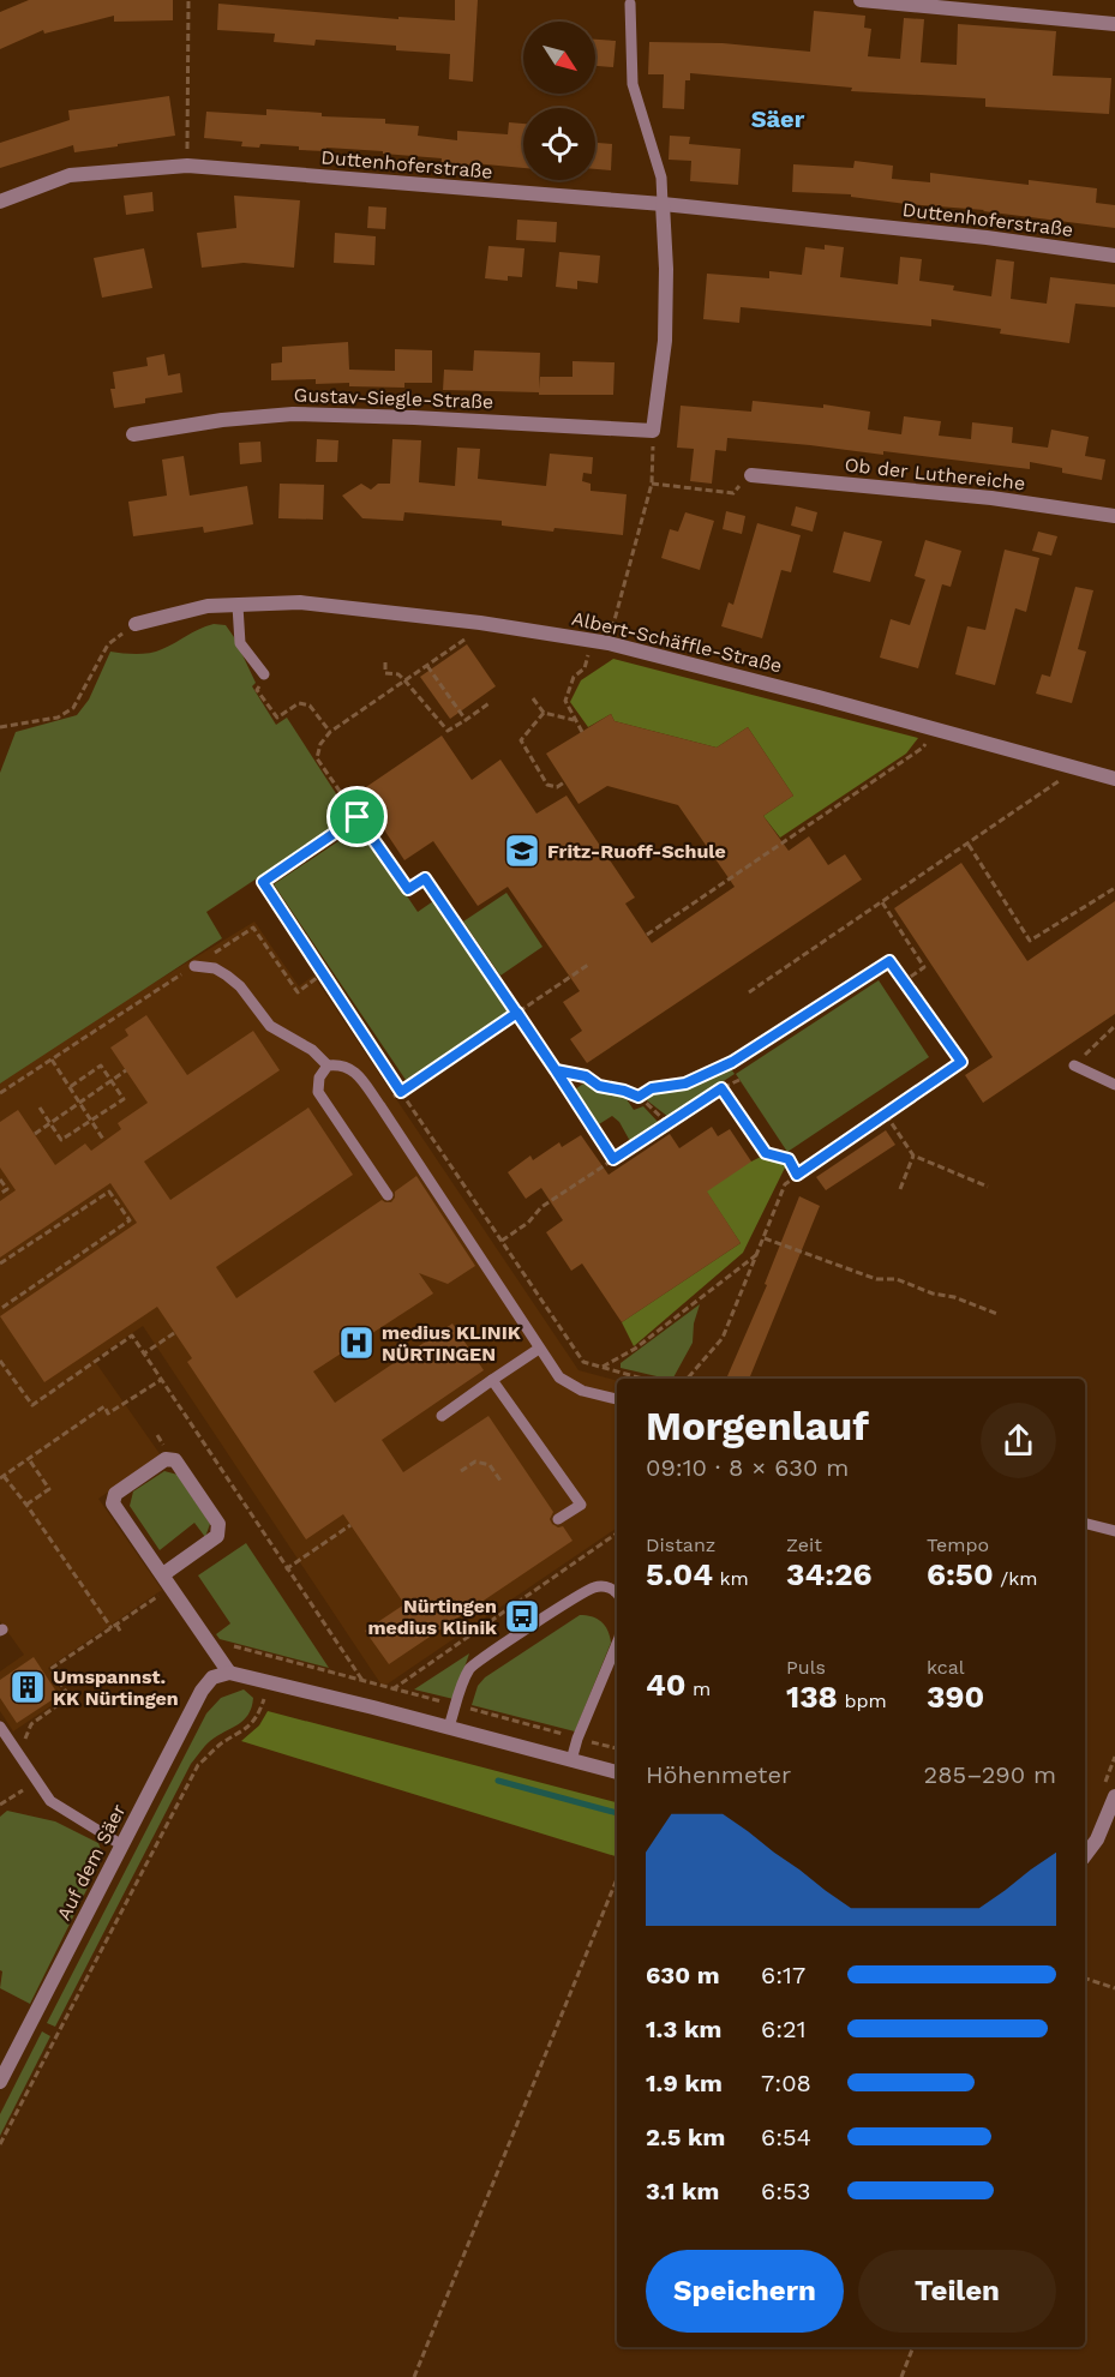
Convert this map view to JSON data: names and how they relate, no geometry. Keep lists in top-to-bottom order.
{
  "streets": {
    "street": [
      "Duttenhoferstraße",
      "Gustav-Siegle-Straße",
      "Ob der Luthereiche",
      "Albert-Schäffle-Straße",
      "Auf dem Säer"
    ]
  },
  "crossings": [
    ["Duttenhoferstraße", "Gustav-Siegle-Straße"]
  ],
  "districts": ["Säer"],
  "places": {
    "school or university": ["Fritz-Ruoff-Schule"],
    "hospital": ["medius KLINIK NÜRTINGEN"],
    "bus stop": ["Nürtingen medius Klinik"],
    "building": ["Umspannst. KK Nürtingen"]
  },
  "north": "bottom right",
  "page": {
    "heading": ["Morgenlauf", "09:10 · 8 × 630 m"],
    "stats": [
      ["Distanz", "5.04 km"],
      ["Zeit", "34:26"],
      ["Tempo", "6:50 /km"],
      ["40 m"],
      ["Puls", "138 bpm"],
      ["kcal", "390"]
    ],
    "chart": ["Höhenmeter", "285–290 m"],
    "list": [
      {
        "name": "630 m",
        "note": "6:17"
      },
      {
        "name": "1.3 km",
        "note": "6:21"
      },
      {
        "name": "1.9 km",
        "note": "7:08"
      },
      {
        "name": "2.5 km",
        "note": "6:54"
      },
      {
        "name": "3.1 km",
        "note": "6:53"
      }
    ],
    "buttons": ["Speichern", "Teilen"]
  }
}
